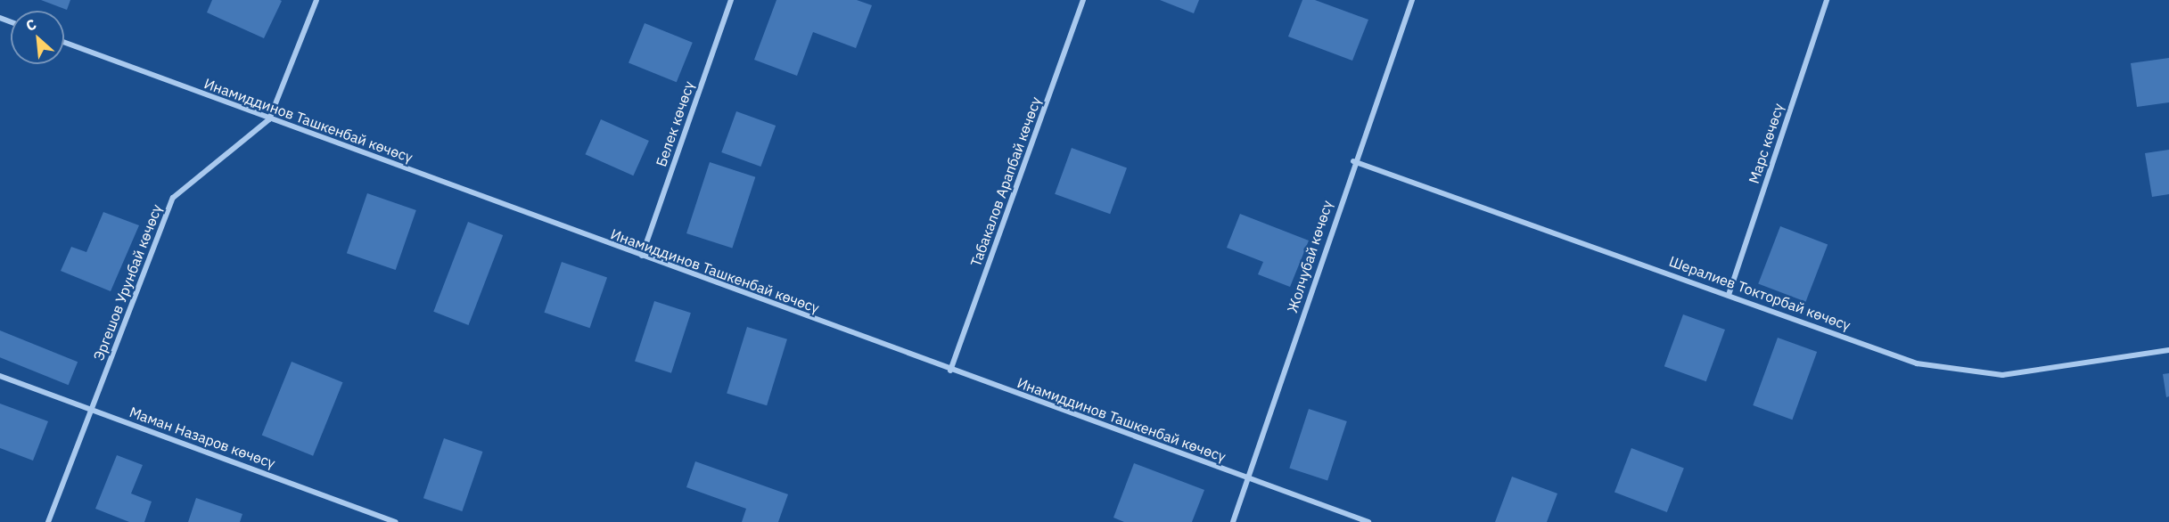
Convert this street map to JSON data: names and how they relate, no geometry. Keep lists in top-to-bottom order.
{
  "streets": {
    "street": [
      "Инамиддинов Ташкенбай көчөсү",
      "Белек көчөсү",
      "Марс көчөсү",
      "Табакалов Арапбай көчөсү",
      "Жолчубай көчөсү",
      "Эргешов Урунбай көчөсү",
      "Шералиев Токторбай көчөсү",
      "Маман Назаров көчөсү"
    ]
  },
  "crossings": [
    ["Инамиддинов Ташкенбай көчөсү", "Белек көчөсү"],
    ["Инамиддинов Ташкенбай көчөсү", "Табакалов Арапбай көчөсү"],
    ["Инамиддинов Ташкенбай көчөсү", "Жолчубай көчөсү"],
    ["Инамиддинов Ташкенбай көчөсү", "Эргешов Урунбай көчөсү"],
    ["Марс көчөсү", "Шералиев Токторбай көчөсү"],
    ["Жолчубай көчөсү", "Шералиев Токторбай көчөсү"],
    ["Эргешов Урунбай көчөсү", "Маман Назаров көчөсү"]
  ],
  "north": "top left"
}
